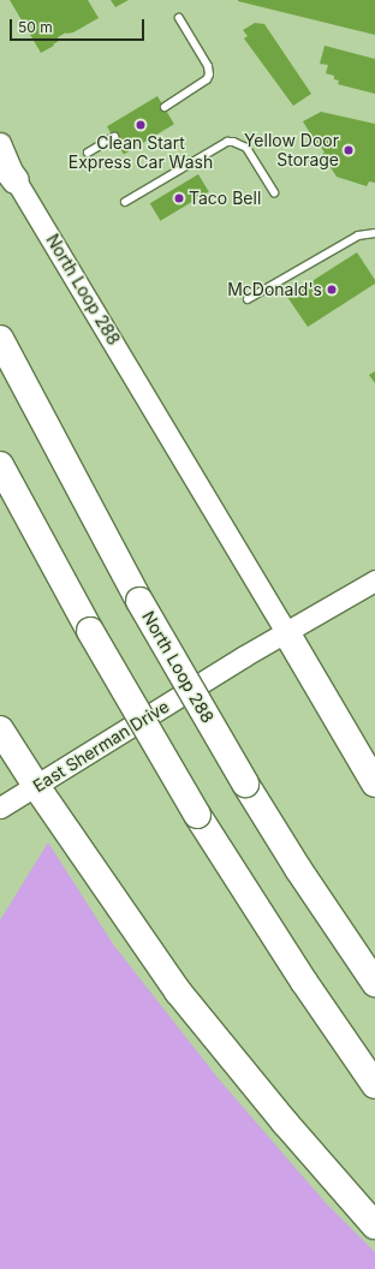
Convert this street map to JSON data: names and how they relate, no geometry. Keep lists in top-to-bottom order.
{
  "streets": {
    "highway": ["North Loop 288"],
    "main road": ["East Sherman Drive"]
  },
  "crossings": [
    ["North Loop 288", "East Sherman Drive"]
  ],
  "places": [
    "Clean Start Express Car Wash",
    "Yellow Door Storage",
    "Taco Bell",
    "McDonald's"
  ],
  "scale_bar": "50 m"
}
